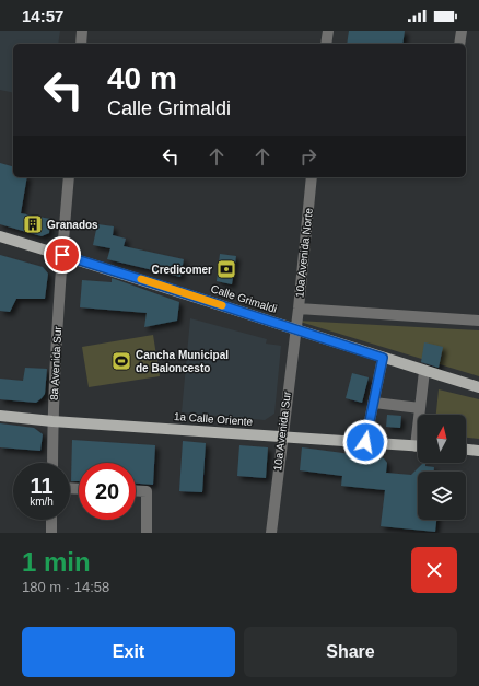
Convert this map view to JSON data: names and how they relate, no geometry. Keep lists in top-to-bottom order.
{
  "streets": {
    "main road": ["Calle Grimaldi", "1a Calle Oriente"],
    "street": ["10a Avenida Norte", "8a Avenida Sur", "10a Avenida Sur"]
  },
  "crossings": [
    ["10a Avenida Norte", "Calle Grimaldi"],
    ["10a Avenida Norte", "10a Avenida Sur"],
    ["Calle Grimaldi", "8a Avenida Sur"],
    ["Calle Grimaldi", "10a Avenida Sur"],
    ["8a Avenida Sur", "1a Calle Oriente"],
    ["1a Calle Oriente", "10a Avenida Sur"]
  ],
  "places": {
    "building": ["Granados"],
    "bank": ["Credicomer"],
    "sports": ["Cancha Municipal de Baloncesto"]
  },
  "north": "top",
  "page": {
    "status": "14:57",
    "turn": ["40 m", "Calle Grimaldi"],
    "speed": "11 km/h",
    "limit": "20",
    "heading": ["1 min", "180 m · 14:58"],
    "buttons": ["Exit", "Share"]
  }
}
